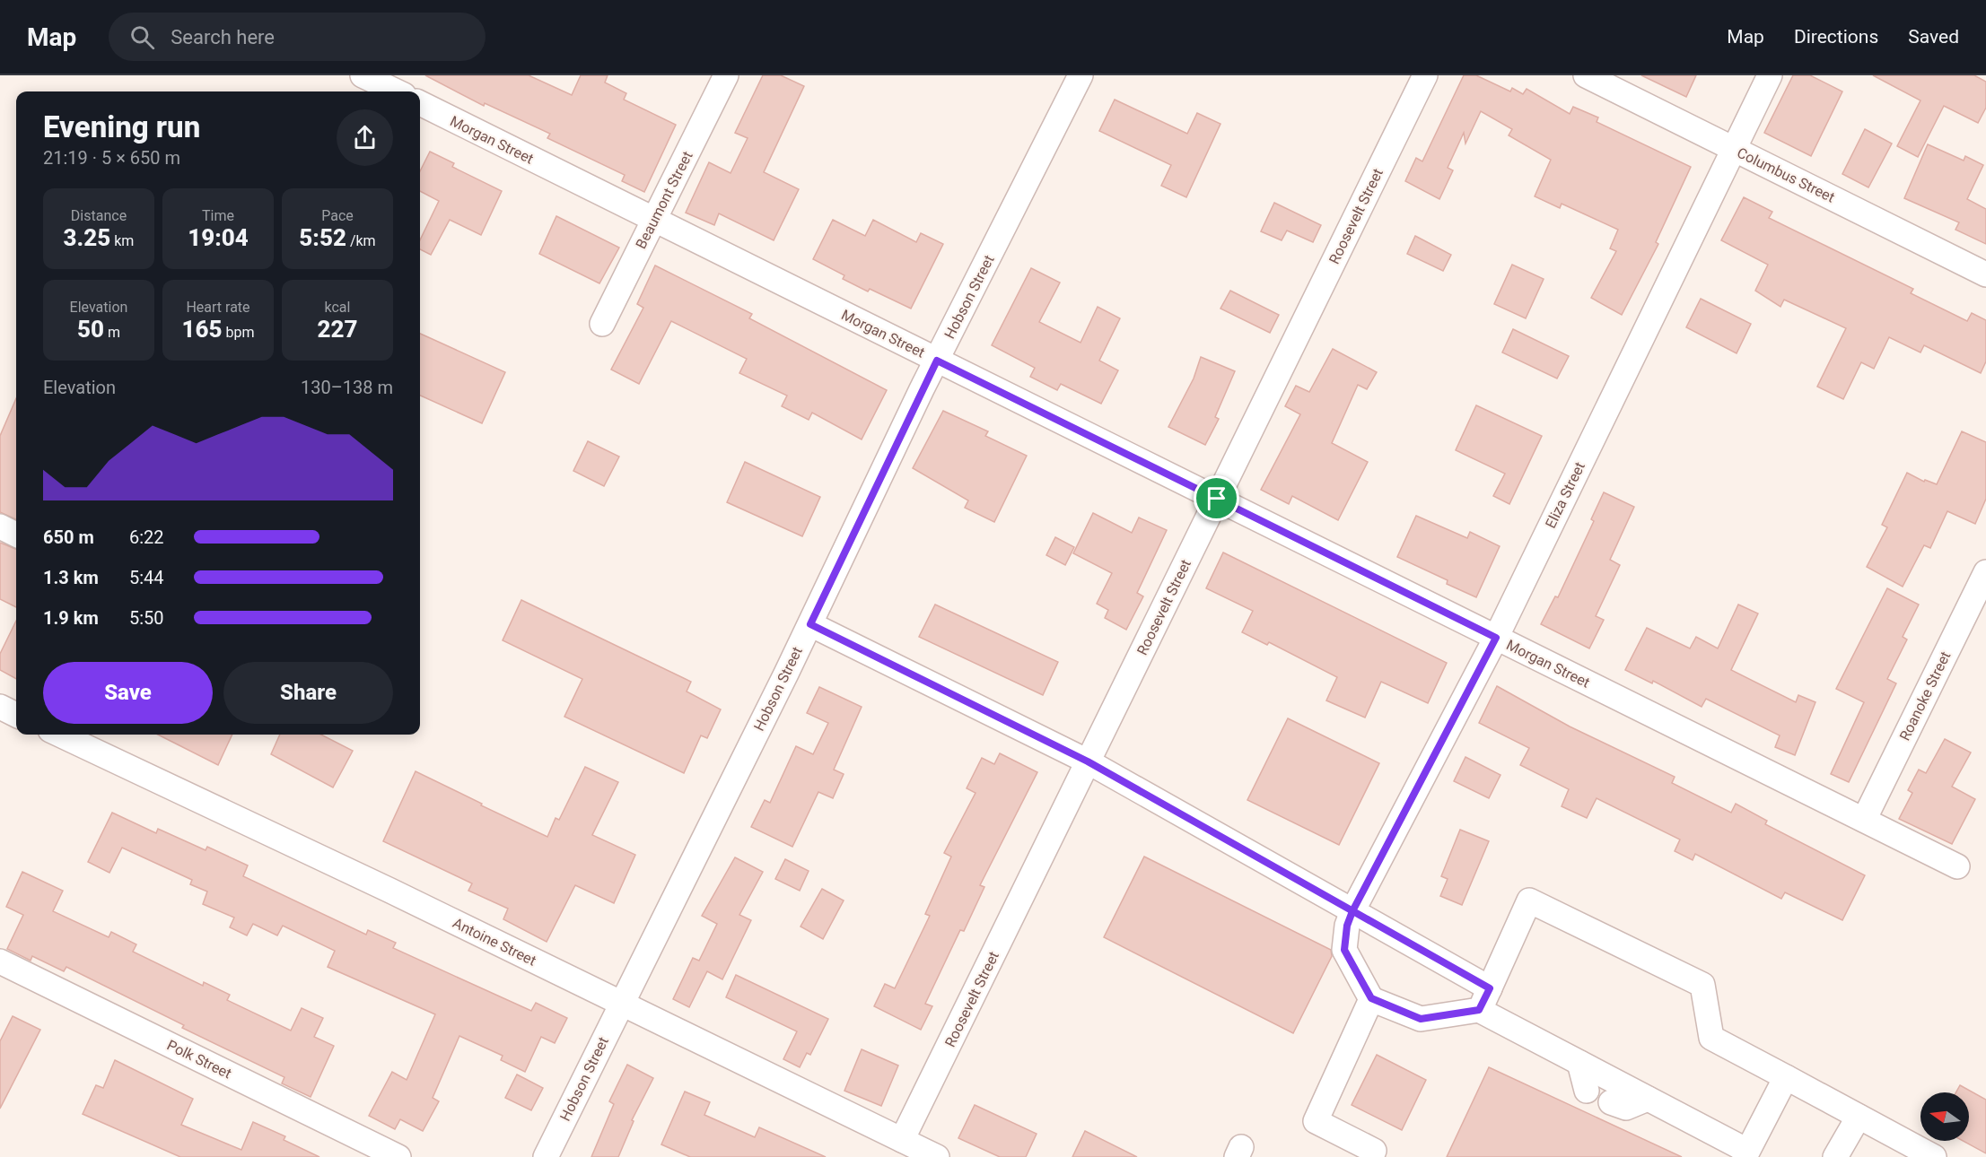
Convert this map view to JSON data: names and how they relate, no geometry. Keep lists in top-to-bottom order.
{
  "streets": {
    "street": [
      "Morgan Street",
      "Columbus Street",
      "Beaumont Street",
      "Roosevelt Street",
      "Hobson Street",
      "Eliza Street",
      "Roanoke Street",
      "Antoine Street",
      "Polk Street"
    ]
  },
  "crossings": [
    ["Morgan Street", "Beaumont Street"],
    ["Morgan Street", "Roosevelt Street"],
    ["Morgan Street", "Hobson Street"],
    ["Morgan Street", "Eliza Street"],
    ["Morgan Street", "Roanoke Street"],
    ["Columbus Street", "Eliza Street"],
    ["Roosevelt Street", "Antoine Street"],
    ["Hobson Street", "Antoine Street"]
  ],
  "north": "left",
  "page": {
    "header": "Map",
    "search": "Search here",
    "nav": ["Map", "Directions", "Saved"],
    "heading": ["Evening run", "21:19 · 5 × 650 m"],
    "stats": [
      ["Distance", "3.25 km"],
      ["Time", "19:04"],
      ["Pace", "5:52 /km"],
      ["Elevation", "50 m"],
      ["Heart rate", "165 bpm"],
      ["kcal", "227"]
    ],
    "chart": ["Elevation", "130–138 m"],
    "list": [
      {
        "name": "650 m",
        "note": "6:22"
      },
      {
        "name": "1.3 km",
        "note": "5:44"
      },
      {
        "name": "1.9 km",
        "note": "5:50"
      }
    ],
    "buttons": ["Save", "Share"]
  }
}
